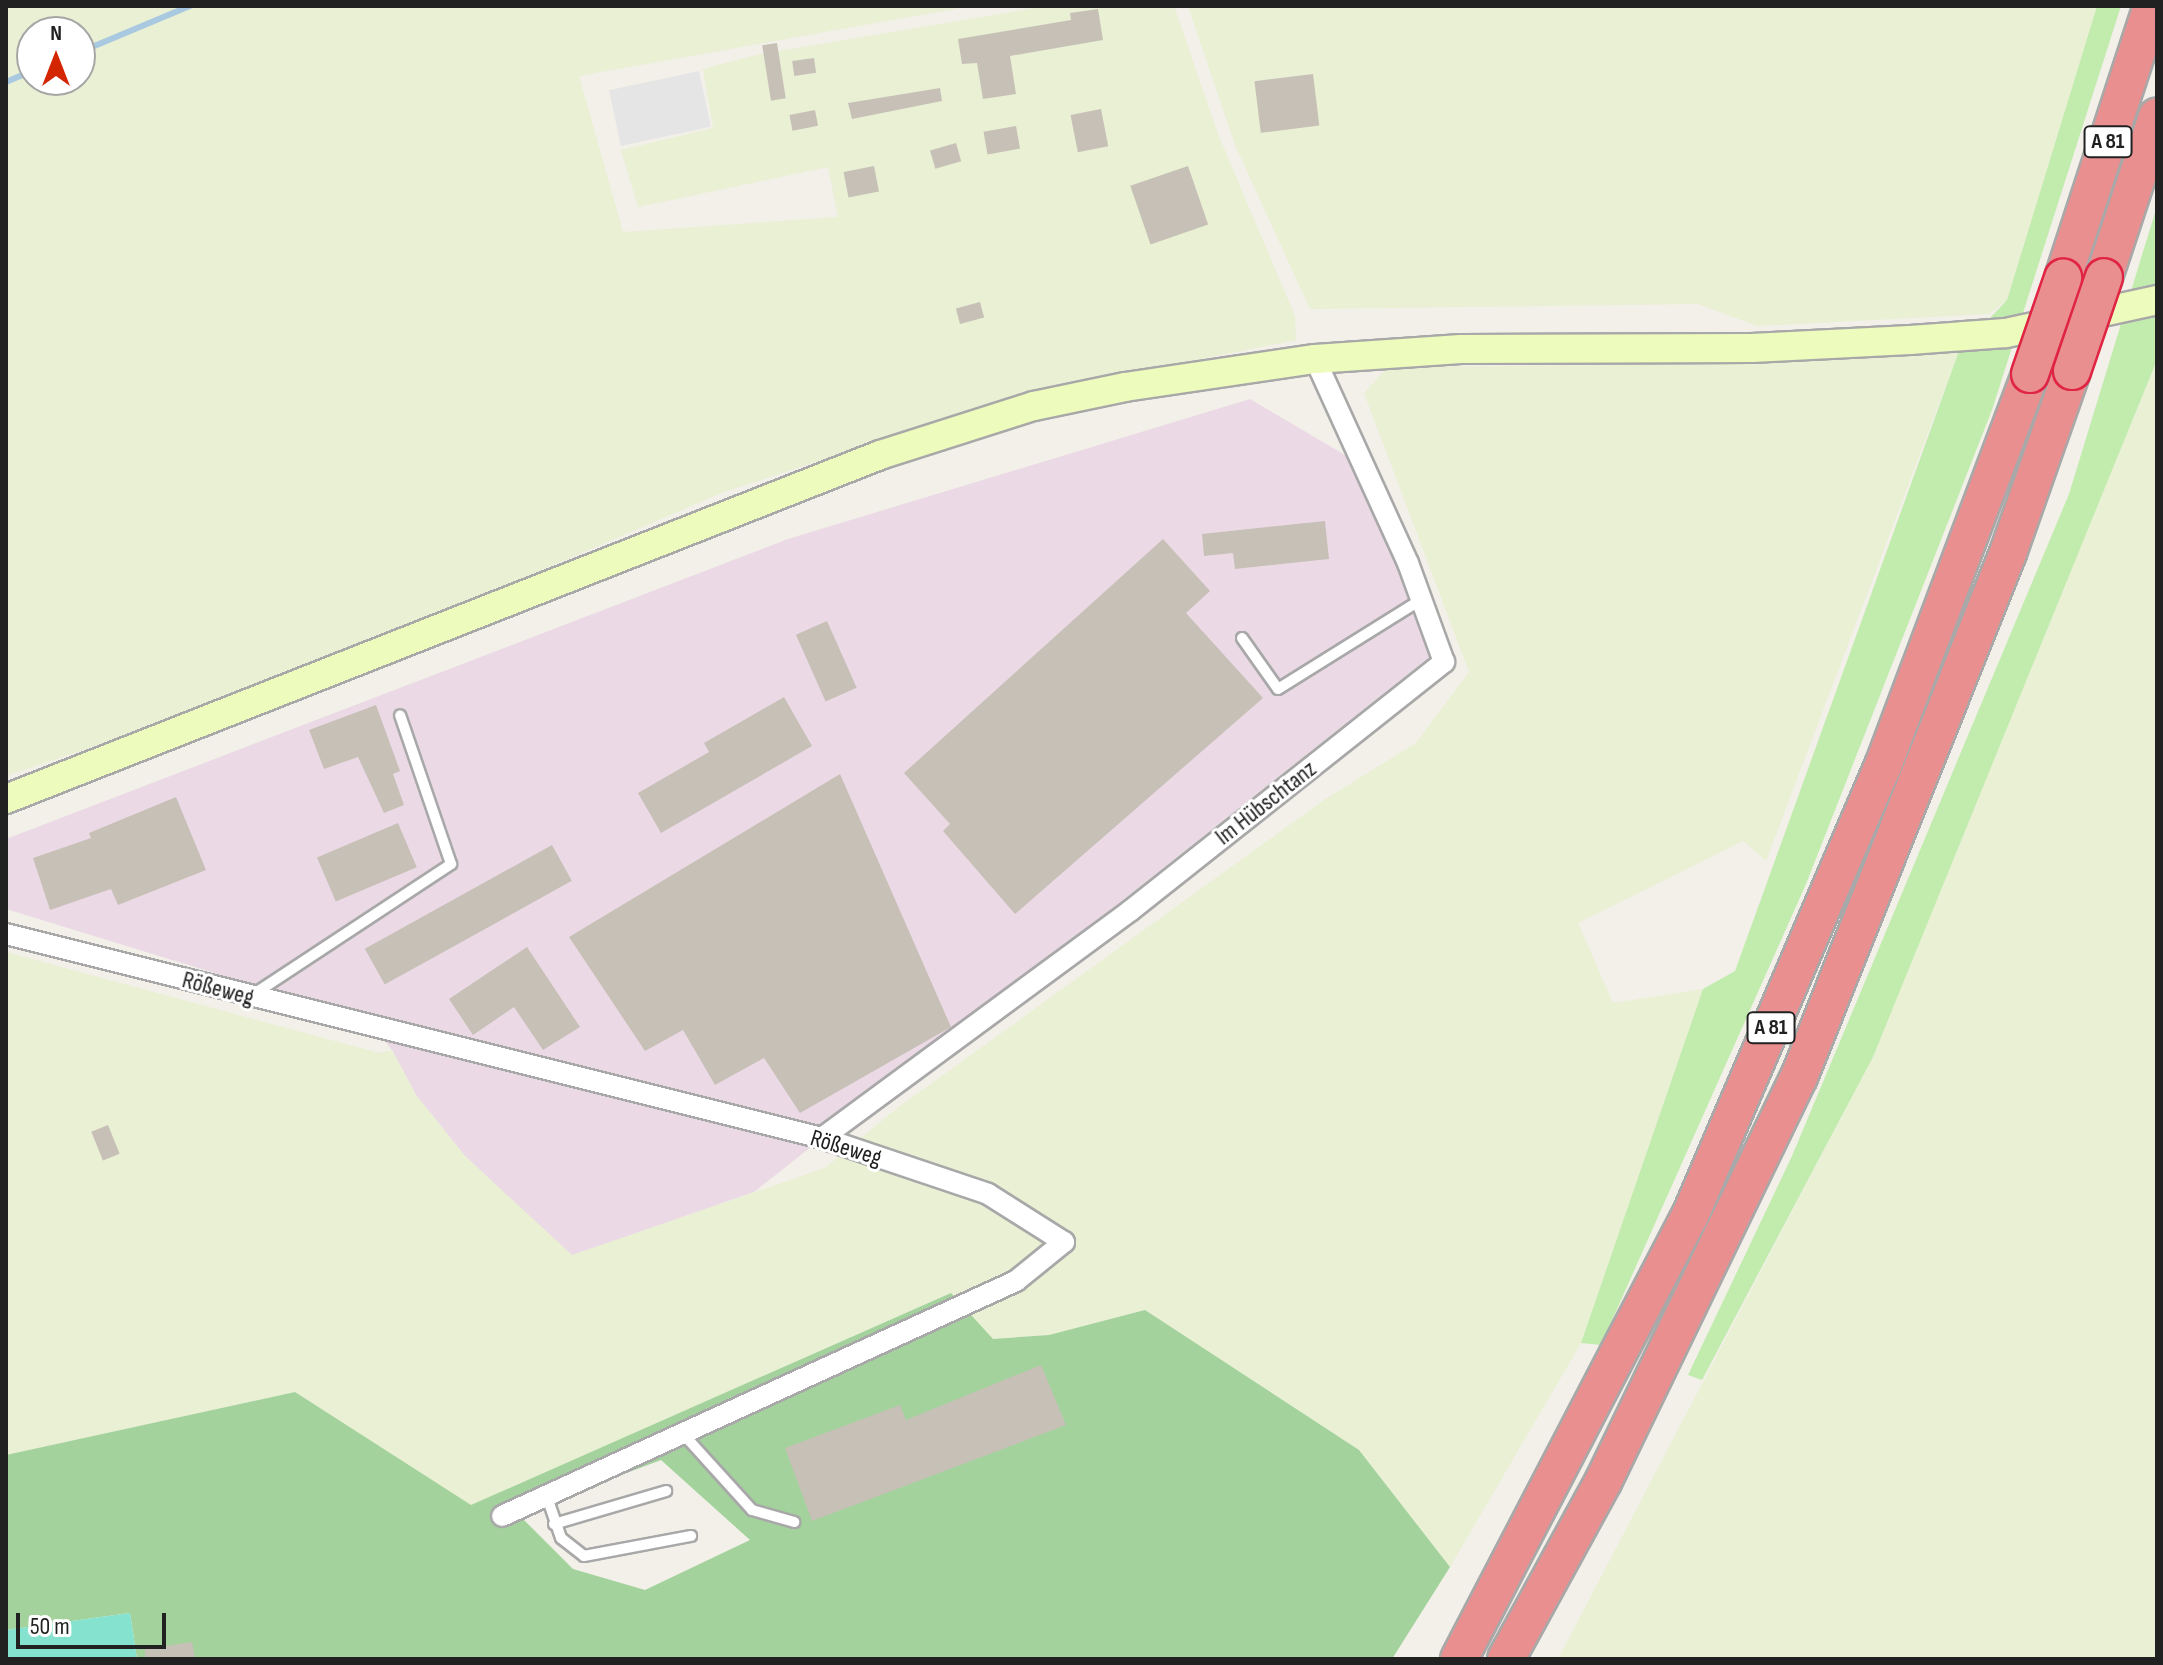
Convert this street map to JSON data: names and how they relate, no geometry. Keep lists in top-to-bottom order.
{
  "streets": {
    "highway": ["A 81"],
    "street": ["Im Hübschtanz", "Rößeweg"]
  },
  "crossings": [
    ["Im Hübschtanz", "Rößeweg"]
  ],
  "scale_bar": "50 m",
  "north": "top"
}
